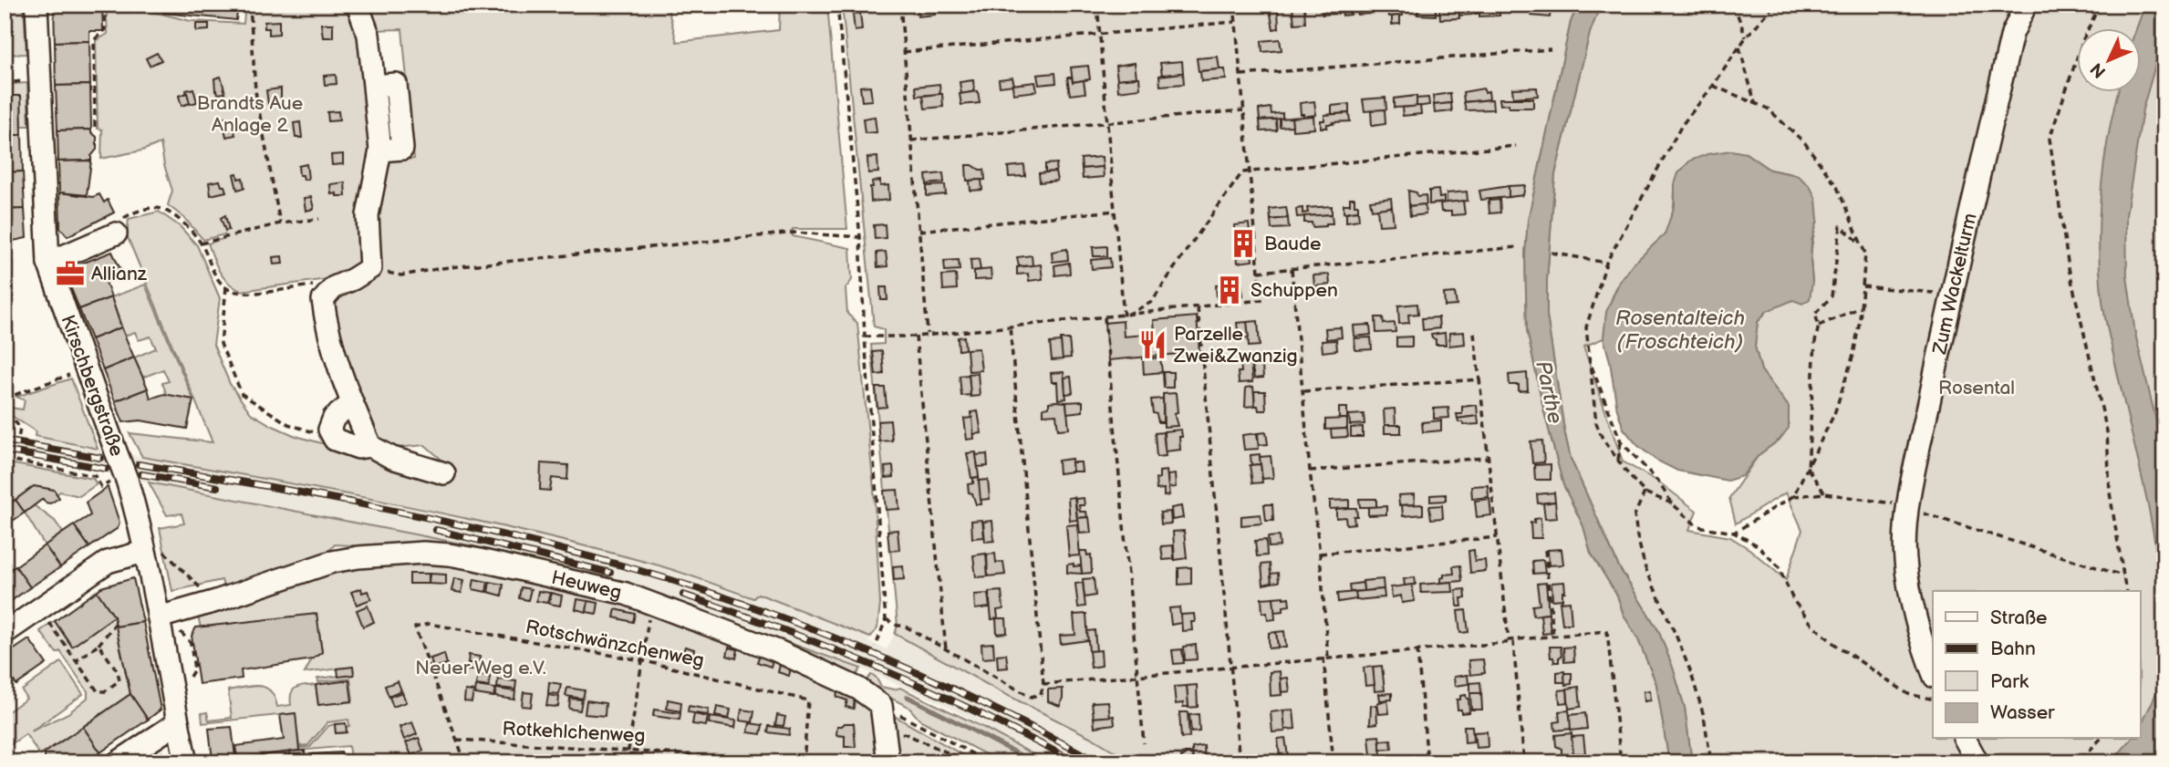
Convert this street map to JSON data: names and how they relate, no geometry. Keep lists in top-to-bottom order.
{
  "streets": {
    "street": ["Zum Wackelturm", "Kirschbergstraße", "Heuweg"],
    "path": ["Rotschwänzchenweg", "Rotkehlchenweg"]
  },
  "crossings": [
    ["Kirschbergstraße", "Heuweg"],
    ["Rotschwänzchenweg", "Rotkehlchenweg"]
  ],
  "water": ["Rosentalteich (Froschteich)", "Parthe"],
  "parks": ["Brandts Aue Anlage 2", "Rosental", "Neuer Weg e.V."],
  "places": {
    "building": ["Baude", "Schuppen"],
    "office": ["Allianz"],
    "restaurant": ["Parzelle Zwei&Zwanzig"]
  },
  "legend": [
    "Straße",
    "Bahn",
    "Park",
    "Wasser"
  ],
  "north": "bottom left"
}
